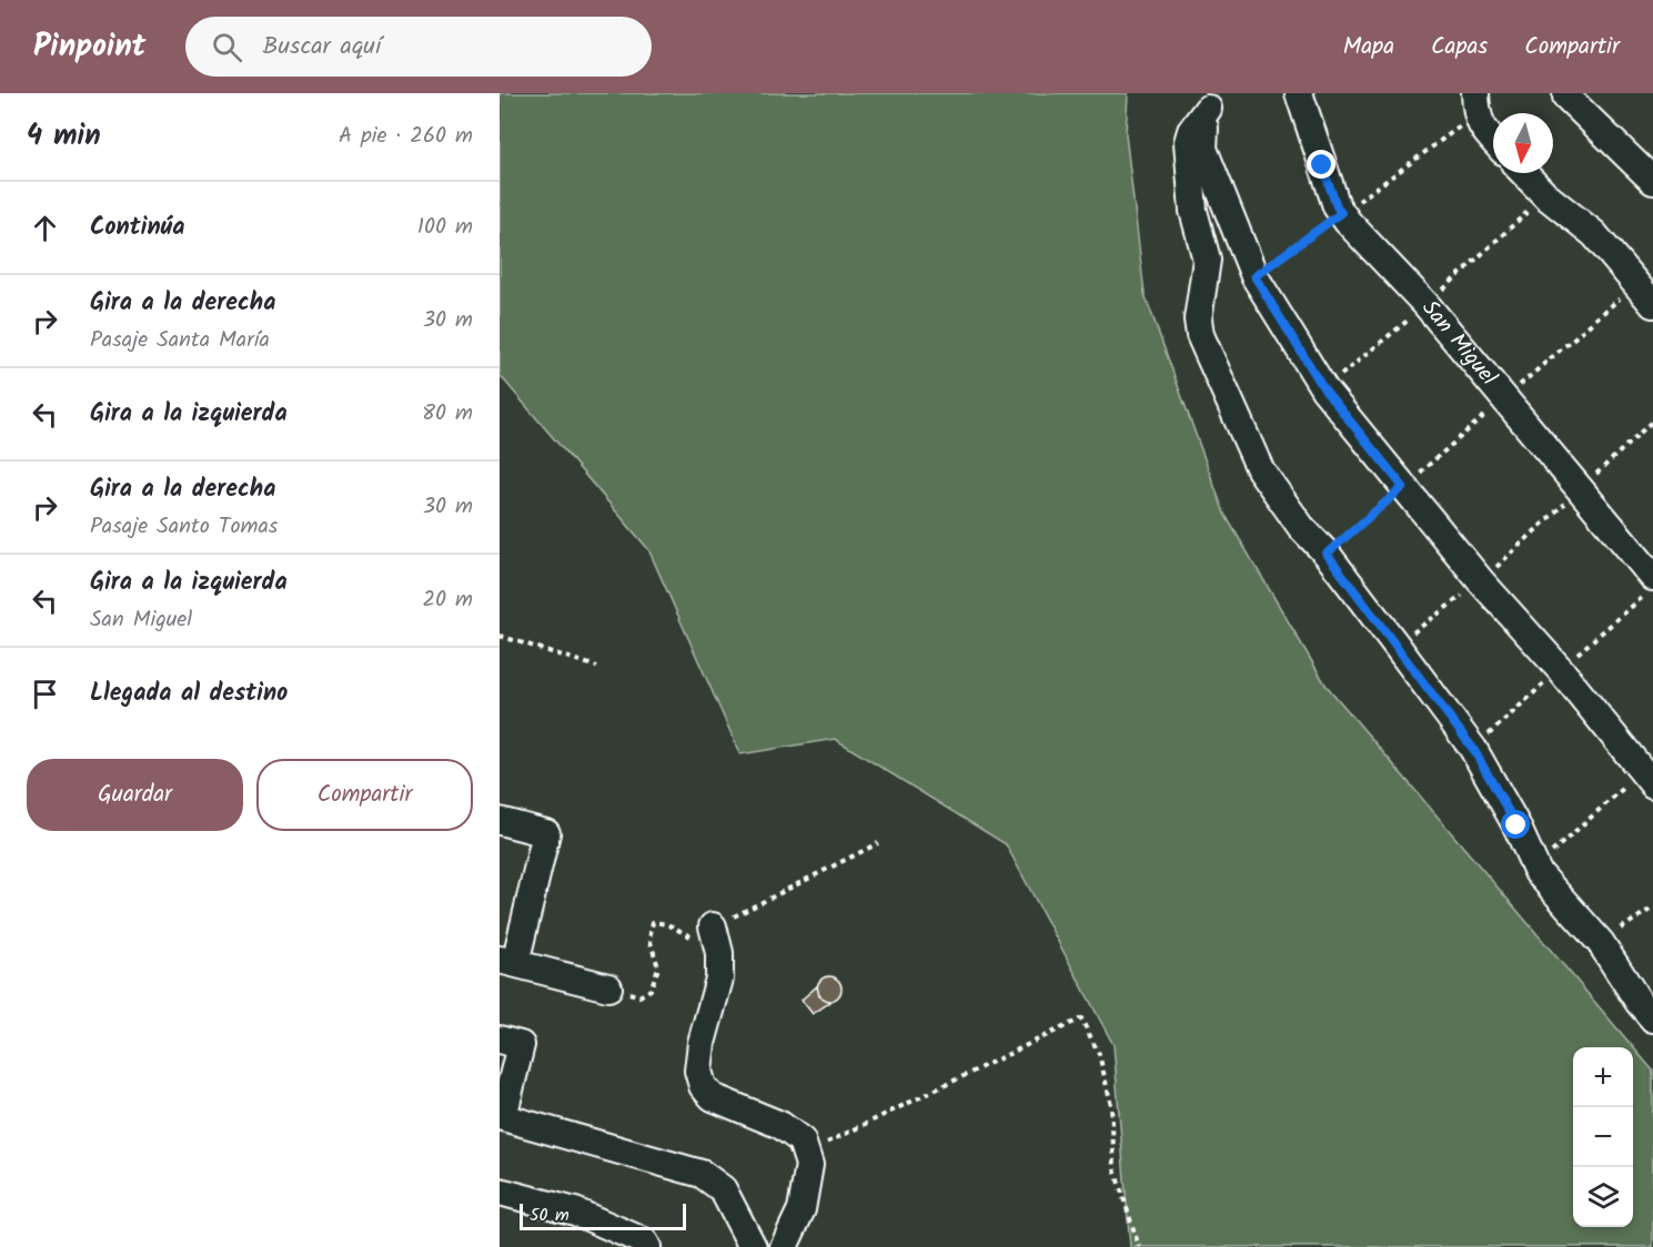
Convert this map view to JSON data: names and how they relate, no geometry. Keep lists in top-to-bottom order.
{
  "streets": {
    "street": ["San Miguel"]
  },
  "scale_bar": "50 m",
  "north": "bottom",
  "page": {
    "header": "Pinpoint",
    "search": "Buscar aquí",
    "nav": ["Mapa", "Capas", "Compartir"],
    "heading": ["4 min", "A pie · 260 m"],
    "list": [
      ["Continúa", "100 m"],
      ["Gira a la derecha", "Pasaje Santa María", "30 m"],
      ["Gira a la izquierda", "80 m"],
      ["Gira a la derecha", "Pasaje Santo Tomas", "30 m"],
      ["Gira a la izquierda", "San Miguel", "20 m"],
      "Llegada al destino"
    ],
    "buttons": ["Guardar", "Compartir"],
    "map_buttons": ["+", "−"],
    "scale": "50 m"
  }
}
